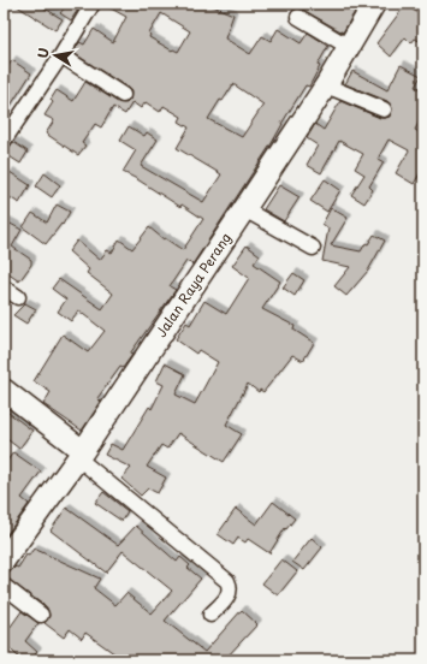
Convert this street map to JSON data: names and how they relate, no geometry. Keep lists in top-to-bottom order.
{
  "streets": {
    "main road": ["Jalan Raya Perang"]
  },
  "north": "left"
}
